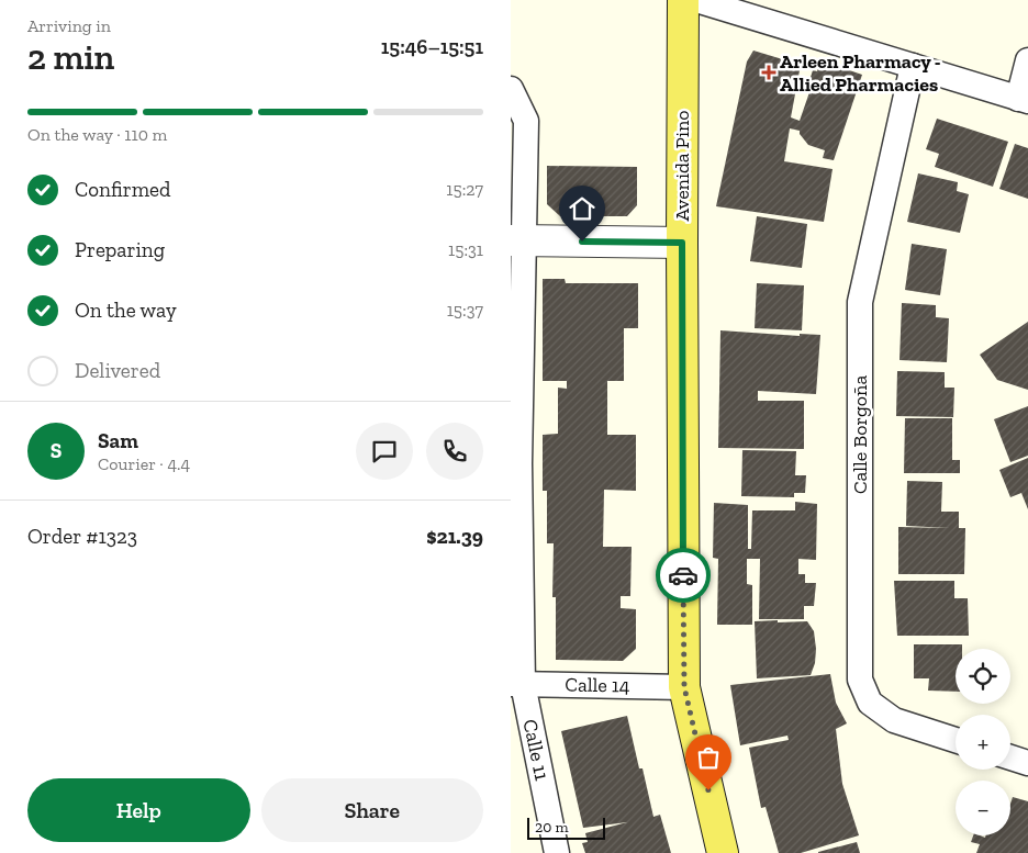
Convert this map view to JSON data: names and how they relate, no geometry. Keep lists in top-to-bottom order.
{
  "streets": {
    "main road": ["Avenida Pino"],
    "street": ["Calle Borgoña", "Calle 14", "Calle 11"]
  },
  "crossings": [
    ["Avenida Pino", "Calle 14"],
    ["Calle 14", "Calle 11"]
  ],
  "places": {
    "health": ["Arleen Pharmacy - Allied Pharmacies"]
  },
  "scale_bar": "20 m",
  "page": {
    "heading": ["2 min", "Arriving in", "15:46–15:51"],
    "panel": [
      "Sam",
      "Courier · 4.4",
      "Order #1323",
      "$21.39"
    ],
    "bar": "On the way · 110 m",
    "list": [
      ["Confirmed", "15:27"],
      ["Preparing", "15:31"],
      ["On the way", "15:37"],
      "Delivered"
    ],
    "round": "S",
    "map_buttons": ["+", "−"],
    "buttons": ["Help", "Share"],
    "scale": "20 m"
  }
}
